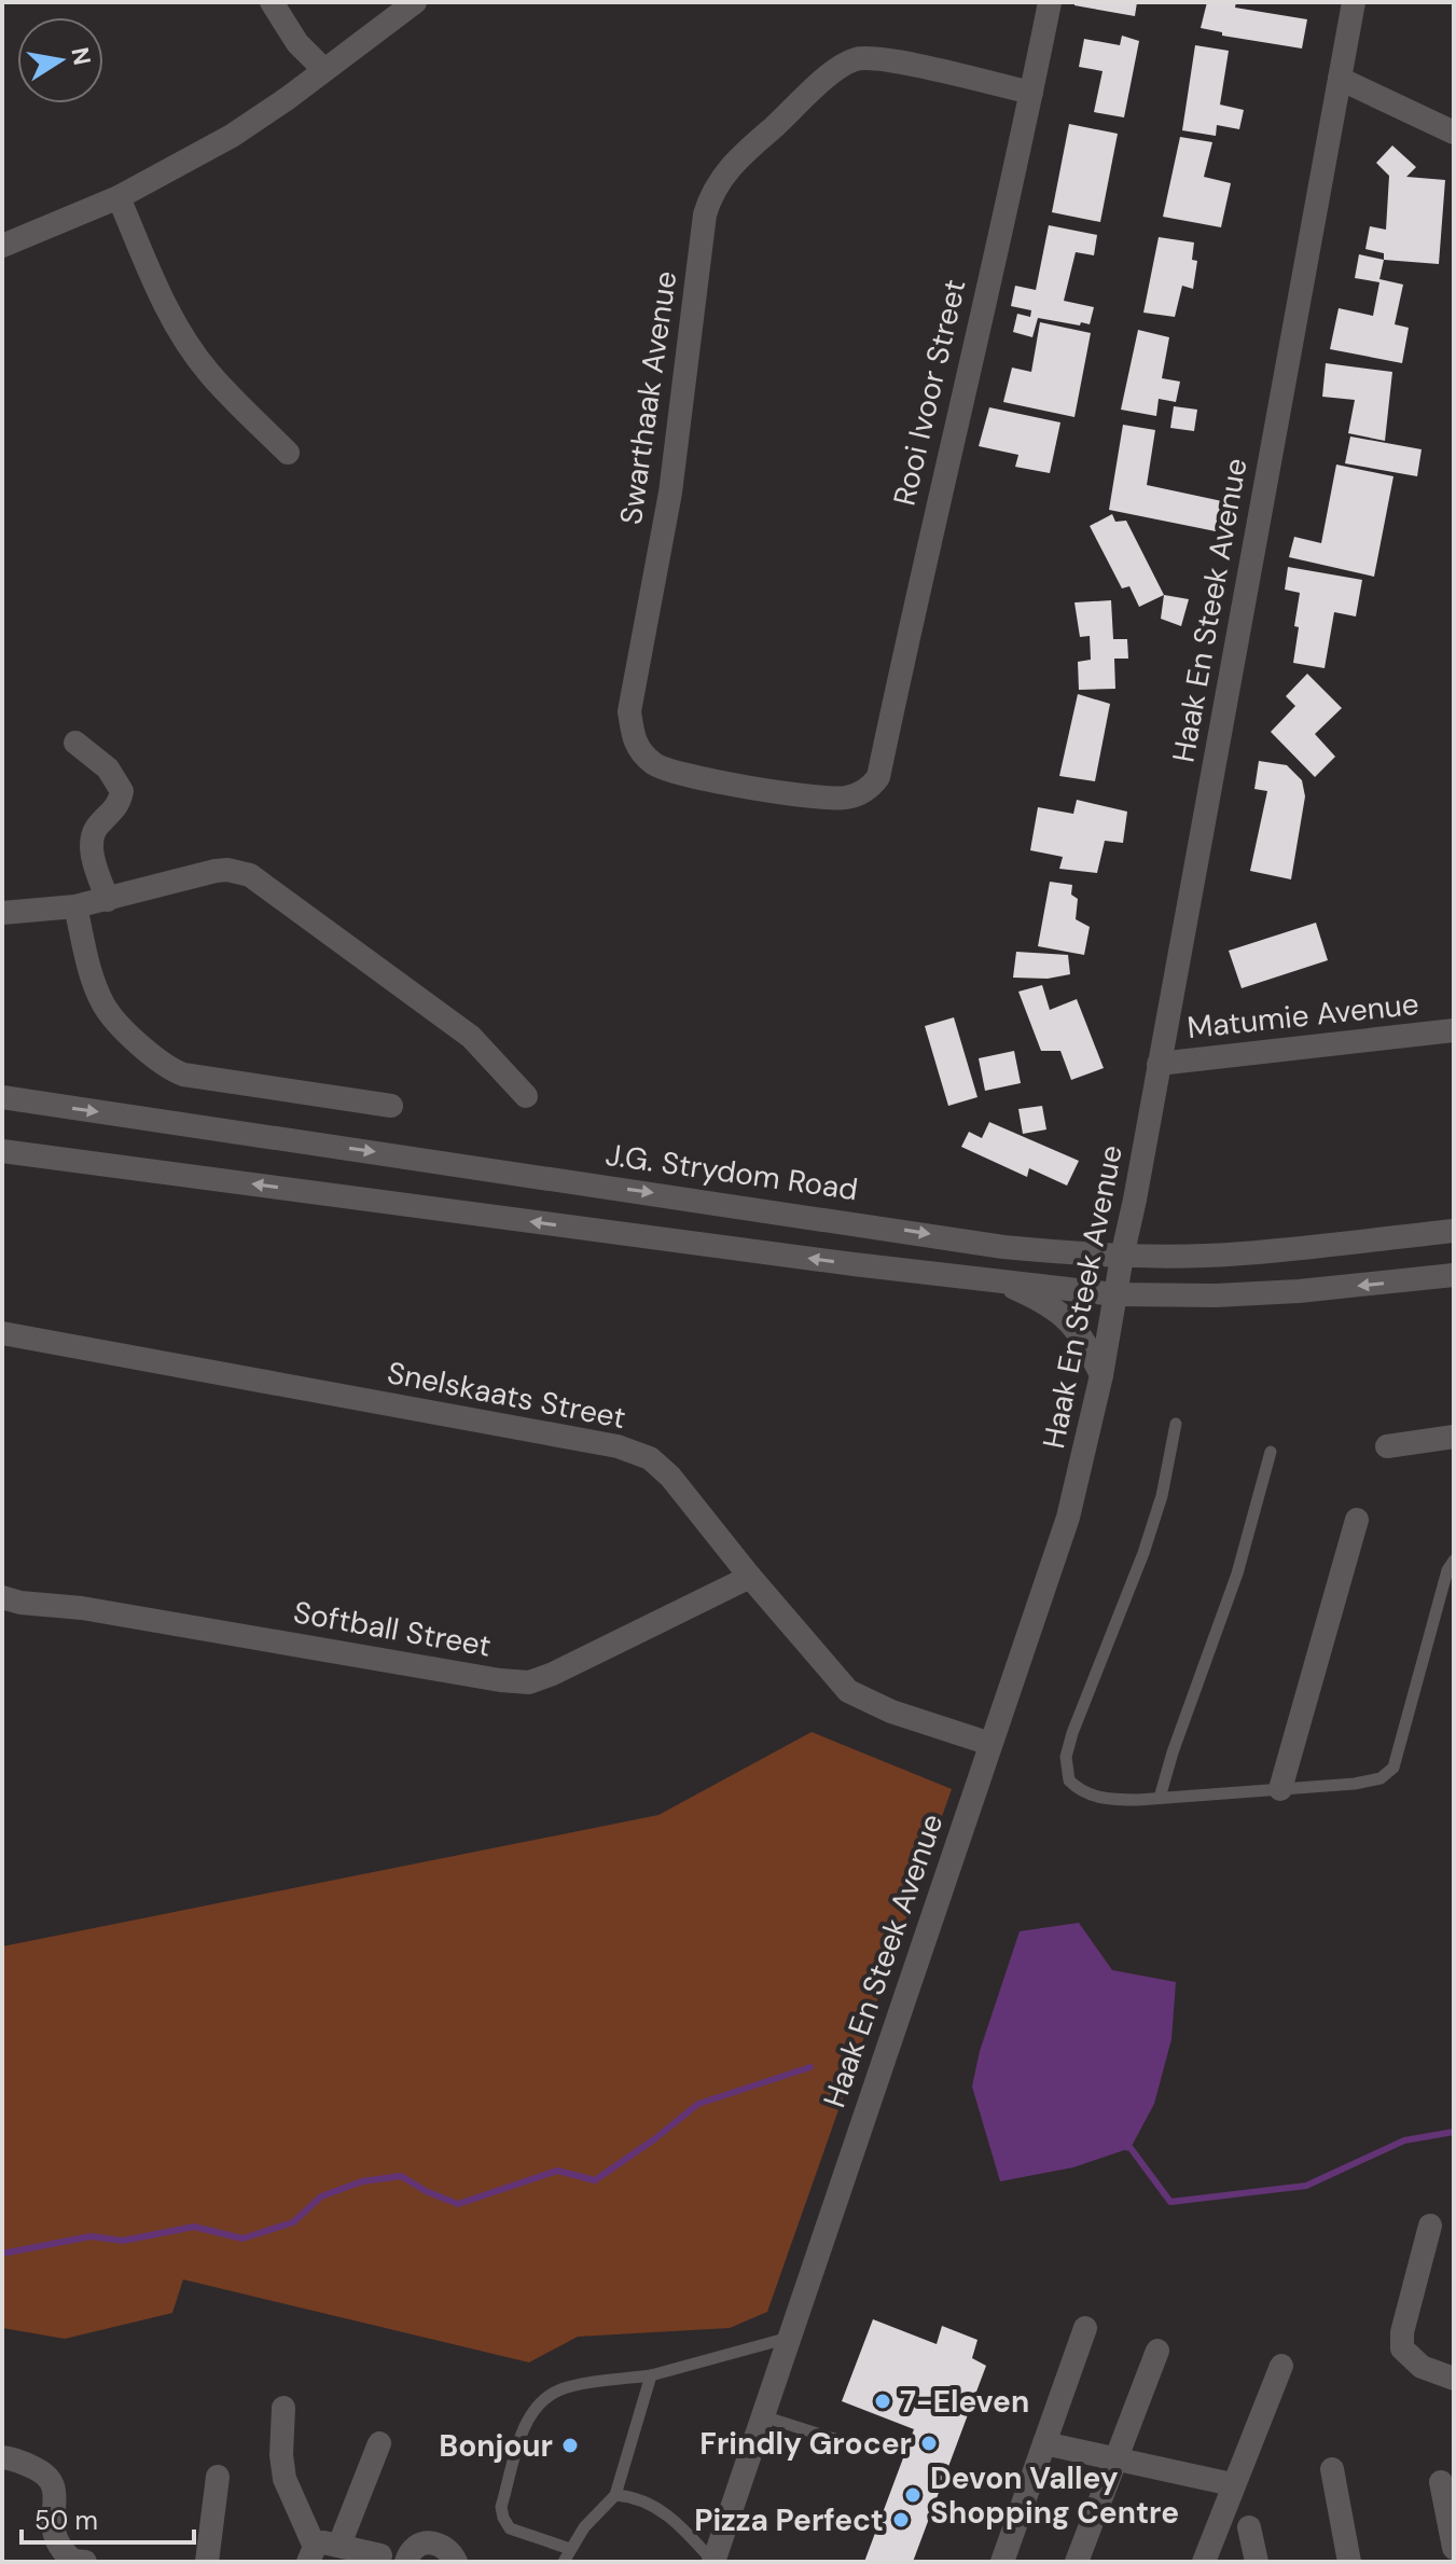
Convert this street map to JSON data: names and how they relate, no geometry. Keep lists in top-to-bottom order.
{
  "streets": {
    "street": [
      "Rooi Ivoor Street",
      "Swarthaak Avenue",
      "Haak En Steek Avenue",
      "Matumie Avenue",
      "J.G. Strydom Road",
      "Snelskaats Street",
      "Softball Street"
    ]
  },
  "crossings": [
    ["Rooi Ivoor Street", "Swarthaak Avenue"],
    ["Haak En Steek Avenue", "Matumie Avenue"],
    ["Haak En Steek Avenue", "J.G. Strydom Road"],
    ["Haak En Steek Avenue", "Snelskaats Street"],
    ["Snelskaats Street", "Softball Street"]
  ],
  "places": [
    "7-Eleven",
    "Frindly Grocer",
    "Bonjour",
    "Devon Valley Shopping Centre",
    "Pizza Perfect"
  ],
  "scale_bar": "50 m",
  "north": "right"
}
